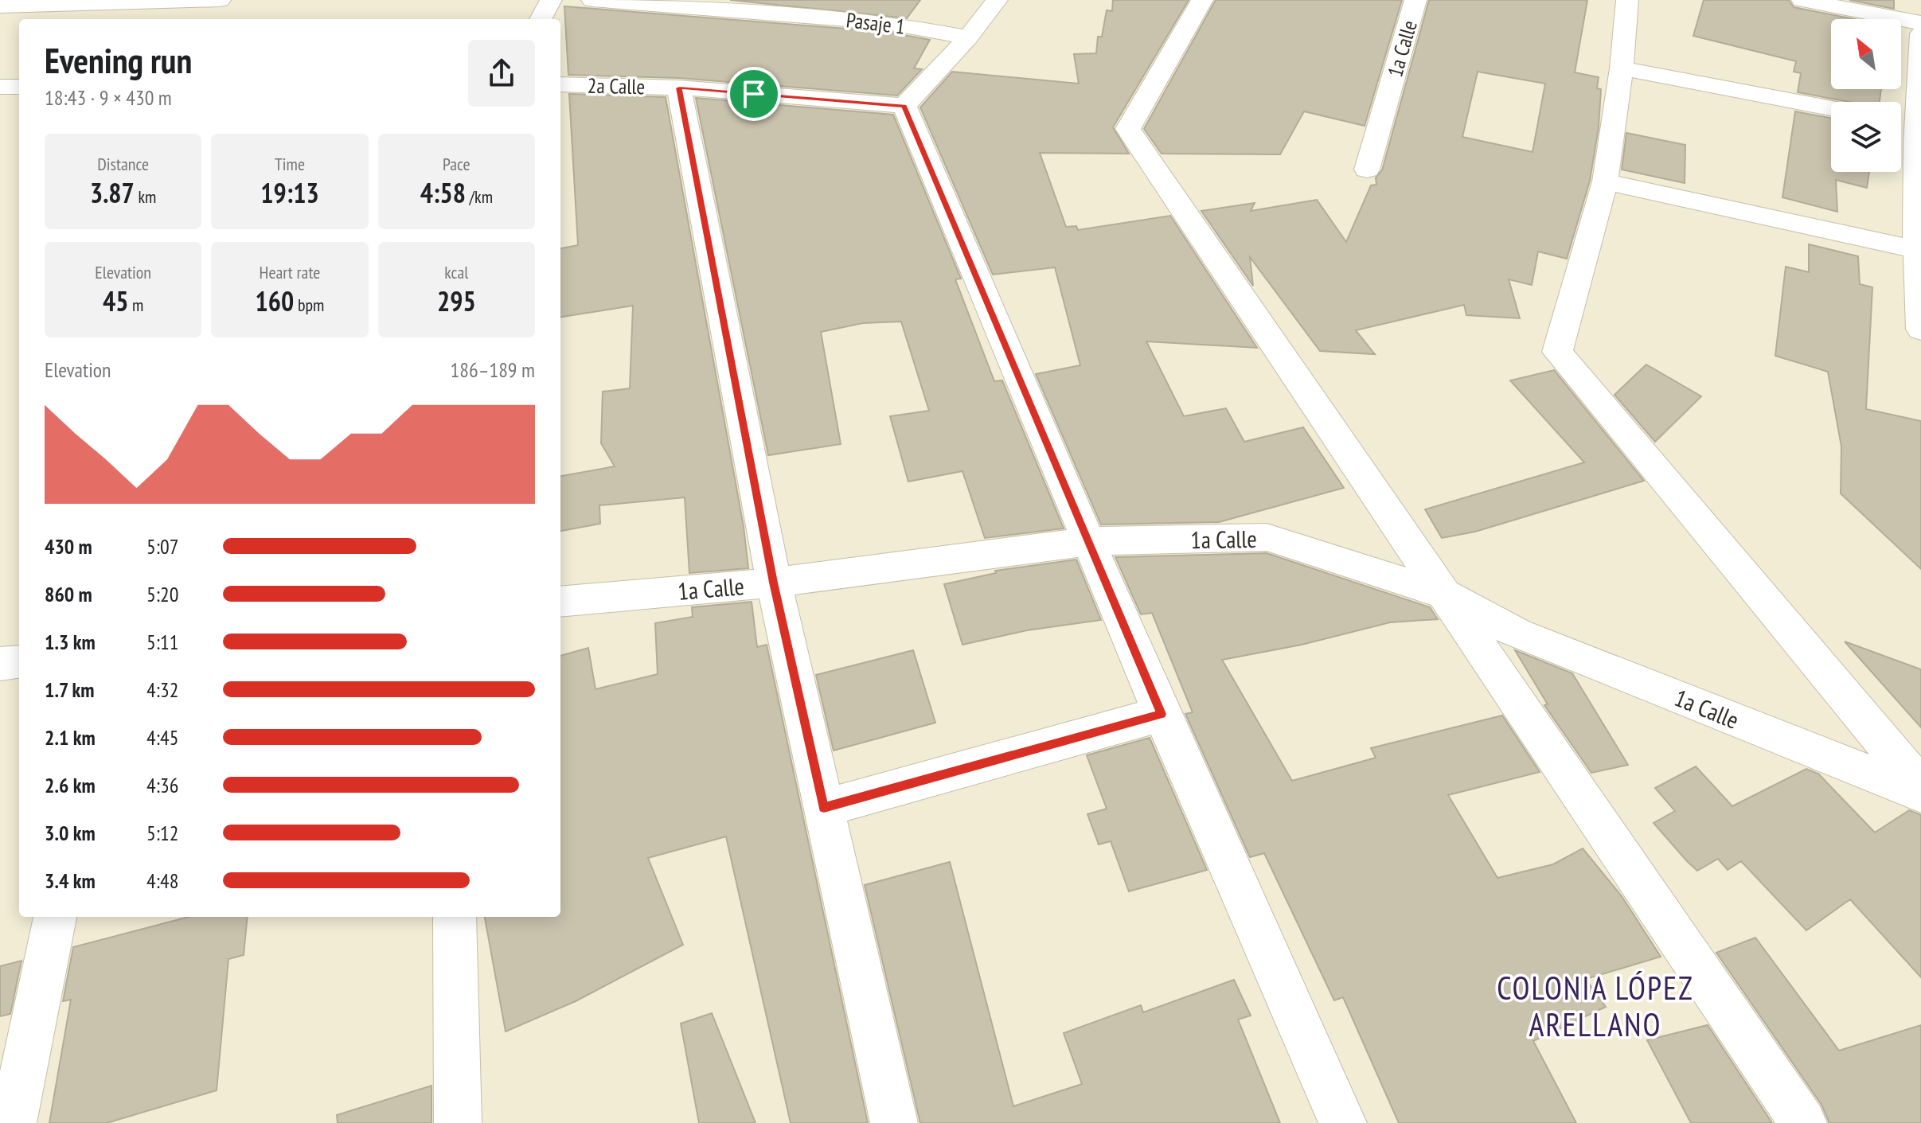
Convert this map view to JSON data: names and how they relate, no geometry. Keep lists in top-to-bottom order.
{
  "streets": {
    "street": ["Pasaje 1", "1a Calle", "2a Calle"]
  },
  "districts": ["COLONIA LÓPEZ ARELLANO"],
  "north": "top left",
  "page": {
    "heading": ["Evening run", "18:43 · 9 × 430 m"],
    "stats": [
      ["Distance", "3.87 km"],
      ["Time", "19:13"],
      ["Pace", "4:58 /km"],
      ["Elevation", "45 m"],
      ["Heart rate", "160 bpm"],
      ["kcal", "295"]
    ],
    "chart": ["Elevation", "186–189 m"],
    "list": [
      {
        "name": "430 m",
        "note": "5:07"
      },
      {
        "name": "860 m",
        "note": "5:20"
      },
      {
        "name": "1.3 km",
        "note": "5:11"
      },
      {
        "name": "1.7 km",
        "note": "4:32"
      },
      {
        "name": "2.1 km",
        "note": "4:45"
      },
      {
        "name": "2.6 km",
        "note": "4:36"
      },
      {
        "name": "3.0 km",
        "note": "5:12"
      },
      {
        "name": "3.4 km",
        "note": "4:48"
      }
    ]
  }
}
